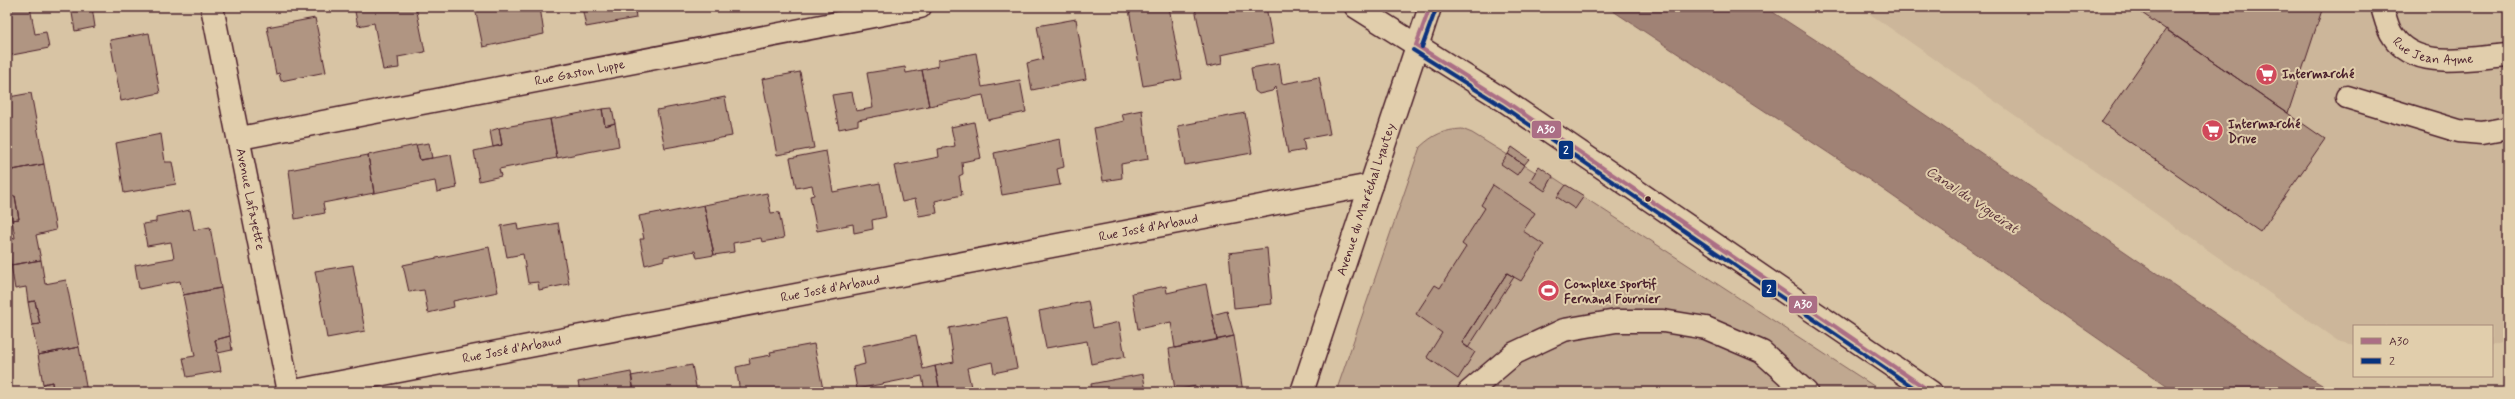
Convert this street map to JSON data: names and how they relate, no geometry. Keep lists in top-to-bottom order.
{
  "streets": {
    "street": [
      "Rue Jean Ayme",
      "Rue Gaston Luppe",
      "Avenue Lafayette",
      "Avenue du Maréchal Lyautey",
      "Rue José d'Arbaud"
    ]
  },
  "crossings": [
    ["Rue Gaston Luppe", "Avenue Lafayette"],
    ["Avenue Lafayette", "Rue José d'Arbaud"],
    ["Avenue du Maréchal Lyautey", "Rue José d'Arbaud"]
  ],
  "water": ["Canal du Vigueirat"],
  "places": {
    "supermarket": ["Intermarché", "Intermarché Drive"],
    "sports": ["Complexe sportif Fernand Fournier"]
  },
  "lines": ["transit line A30", "transit line 2"],
  "legend": ["A30", "2"]
}
